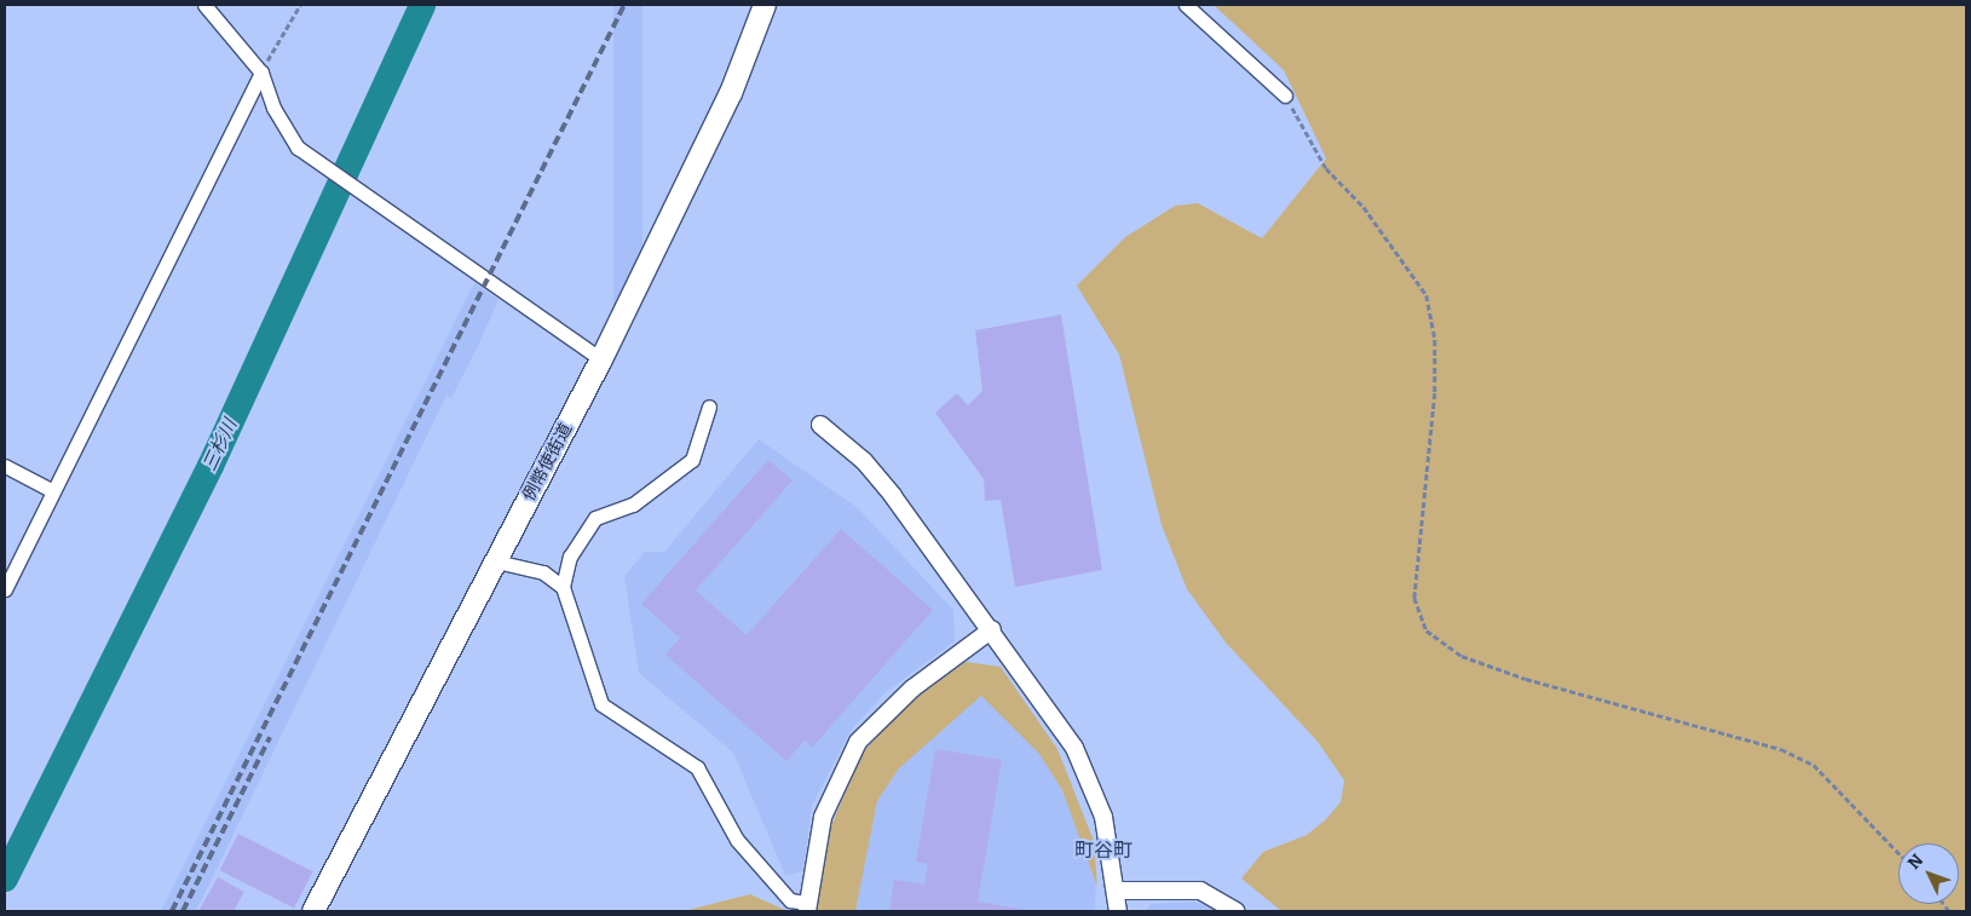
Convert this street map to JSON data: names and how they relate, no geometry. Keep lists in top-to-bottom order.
{
  "streets": {
    "main road": ["例幣使街道"]
  },
  "districts": ["町谷町"],
  "water": ["三杉川"],
  "north": "top left"
}
